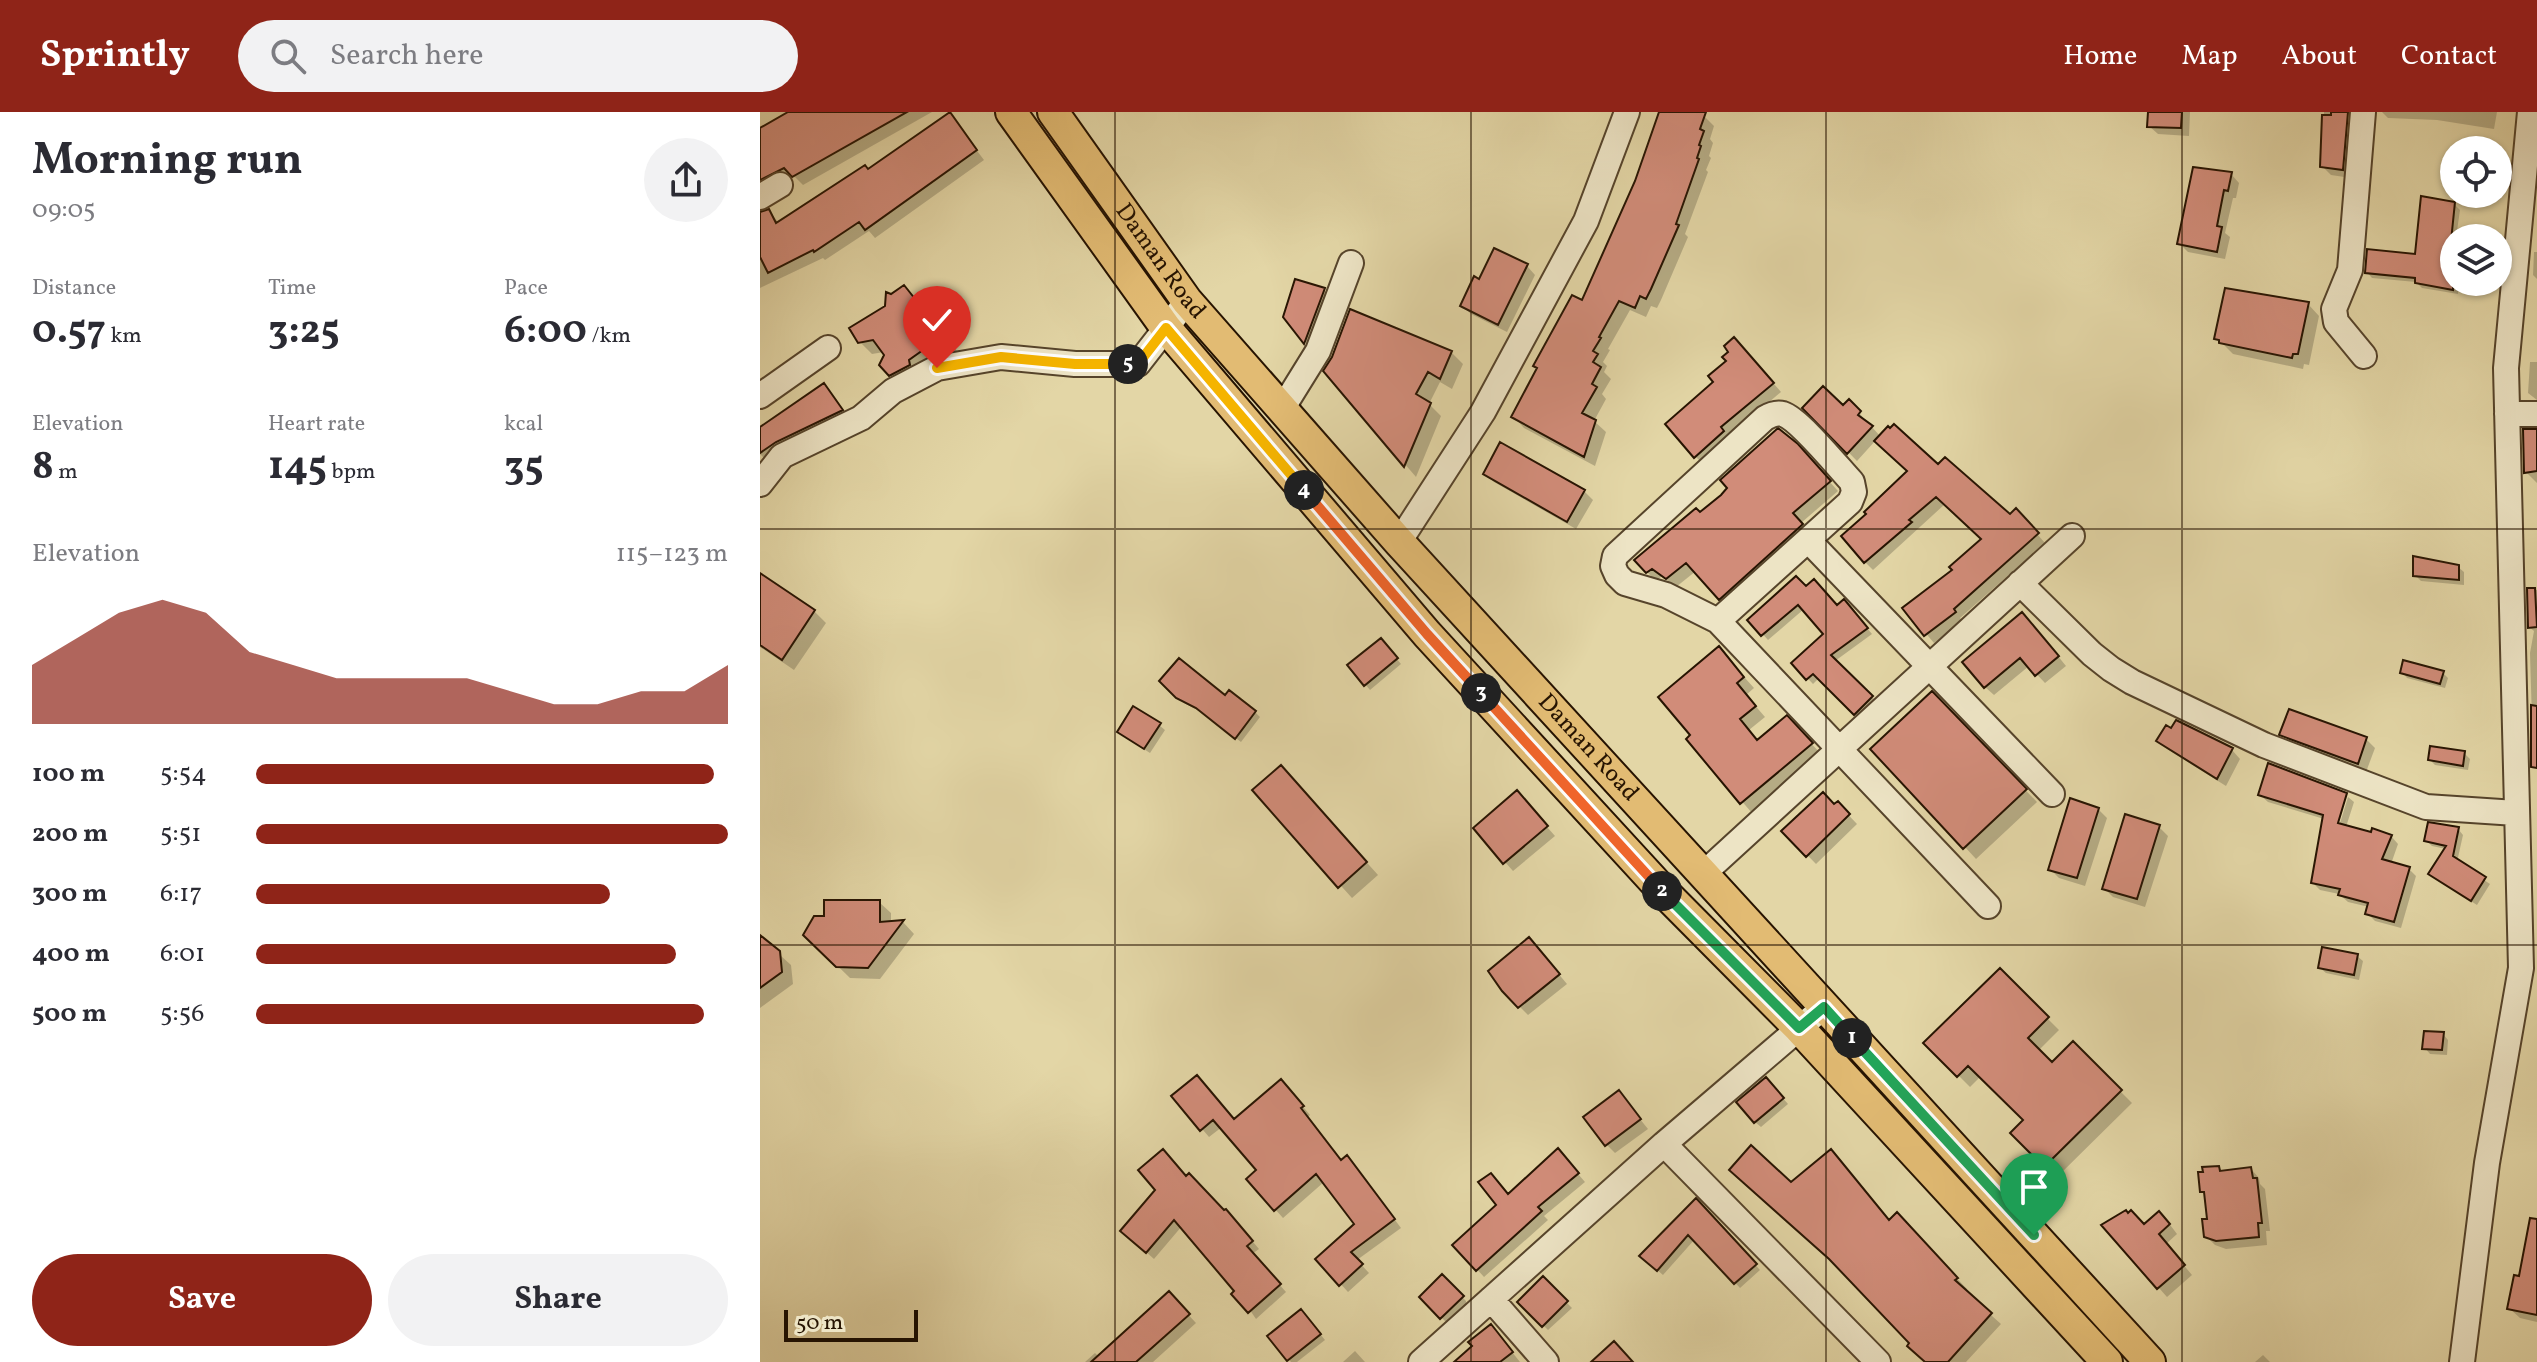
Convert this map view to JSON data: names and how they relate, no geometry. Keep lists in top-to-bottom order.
{
  "streets": {
    "main road": ["Daman Road"]
  },
  "scale_bar": "50 m",
  "page": {
    "header": "Sprintly",
    "search": "Search here",
    "nav": [
      "Home",
      "Map",
      "About",
      "Contact"
    ],
    "heading": ["Morning run", "09:05"],
    "stats": [
      ["Distance", "0.57 km"],
      ["Time", "3:25"],
      ["Pace", "6:00 /km"],
      ["Elevation", "8 m"],
      ["Heart rate", "145 bpm"],
      ["kcal", "35"]
    ],
    "pins": [
      "5",
      "4",
      "3",
      "2",
      "1"
    ],
    "chart": ["Elevation", "115–123 m"],
    "list": [
      {
        "name": "100 m",
        "note": "5:54"
      },
      {
        "name": "200 m",
        "note": "5:51"
      },
      {
        "name": "300 m",
        "note": "6:17"
      },
      {
        "name": "400 m",
        "note": "6:01"
      },
      {
        "name": "500 m",
        "note": "5:56"
      }
    ],
    "buttons": ["Save", "Share"],
    "scale": "50 m"
  }
}
